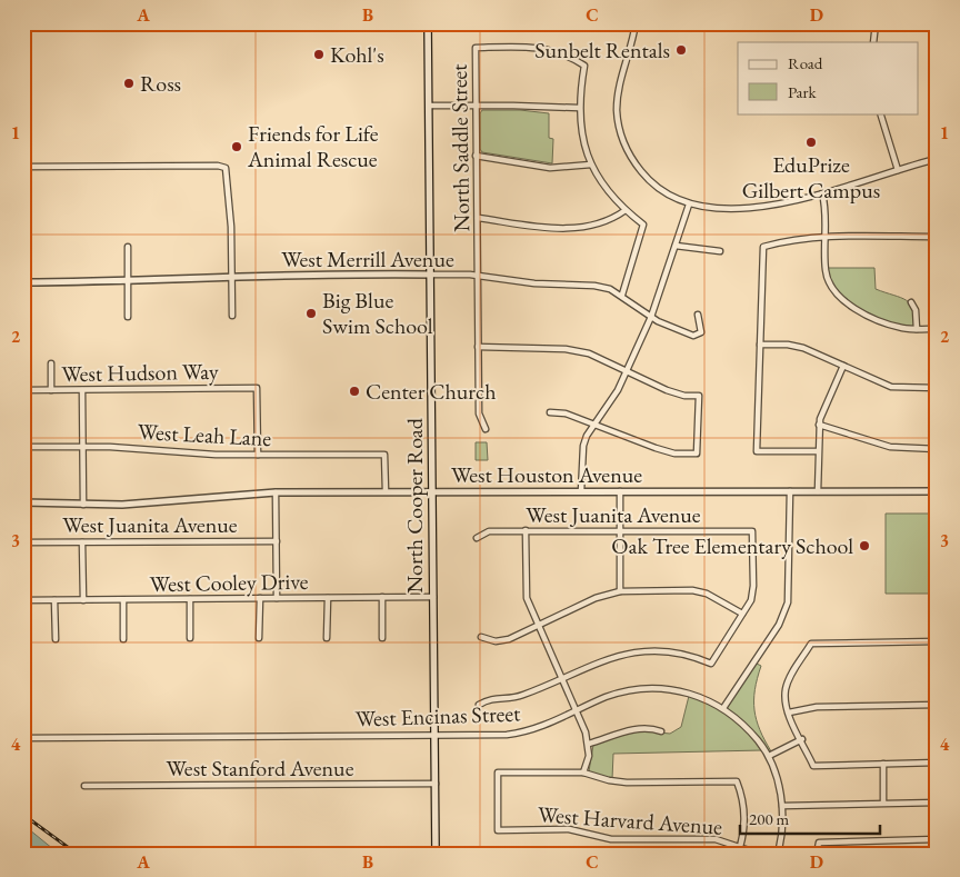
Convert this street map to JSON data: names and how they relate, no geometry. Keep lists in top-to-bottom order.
{
  "streets": {
    "main road": ["North Cooper Road"],
    "street": [
      "North Saddle Street",
      "West Merrill Avenue",
      "West Hudson Way",
      "West Leah Lane",
      "West Houston Avenue",
      "West Juanita Avenue",
      "West Cooley Drive",
      "West Encinas Street",
      "West Stanford Avenue",
      "West Harvard Avenue"
    ]
  },
  "crossings": [
    ["North Saddle Street", "West Merrill Avenue"],
    ["West Merrill Avenue", "North Cooper Road"],
    ["West Hudson Way", "West Leah Lane"],
    ["West Leah Lane", "West Houston Avenue"],
    ["West Houston Avenue", "North Cooper Road"],
    ["North Cooper Road", "West Cooley Drive"],
    ["North Cooper Road", "West Encinas Street"],
    ["North Cooper Road", "West Stanford Avenue"]
  ],
  "places": [
    "Sunbelt Rentals",
    "Kohl's",
    "Ross",
    "EduPrize Gilbert Campus",
    "Friends for Life Animal Rescue",
    "Big Blue Swim School",
    "Center Church",
    "Oak Tree Elementary School"
  ],
  "legend": ["Road", "Park"],
  "scale_bar": "200 m",
  "grid": {
    "columns": [
      "A",
      "B",
      "C",
      "D"
    ],
    "rows": [
      "1",
      "2",
      "3",
      "4"
    ]
  }
}
